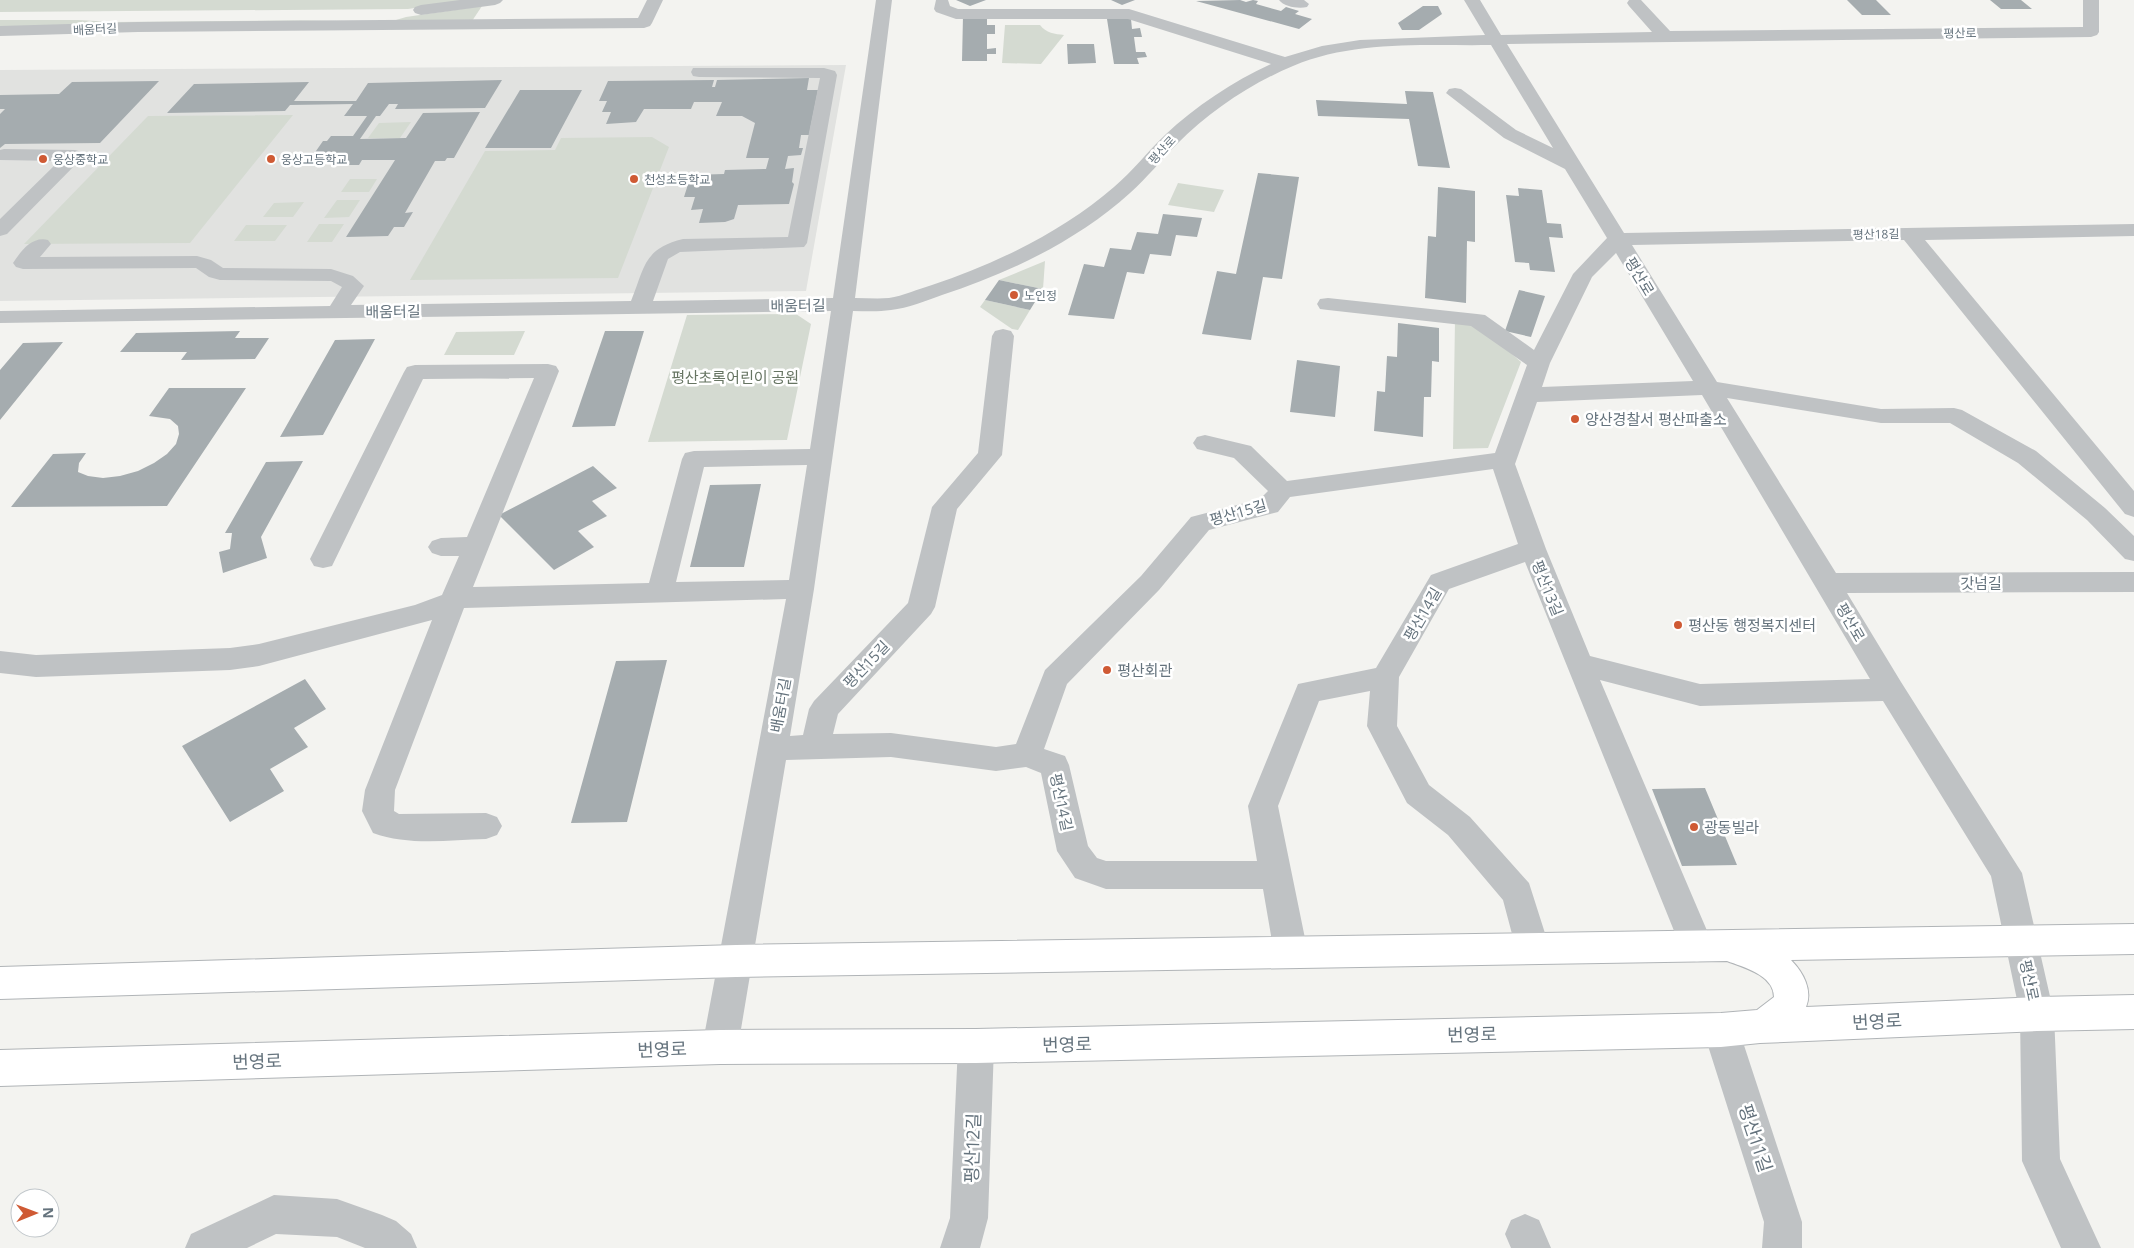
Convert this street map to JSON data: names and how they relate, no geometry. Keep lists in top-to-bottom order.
{
  "streets": {
    "main road": ["번영로"],
    "street": [
      "배움터길",
      "평산로",
      "평산18길",
      "평산15길",
      "갓넘길",
      "평산13길",
      "평산14길",
      "평산11길",
      "평산12길"
    ]
  },
  "crossings": [
    ["배움터길", "평산로"],
    ["배움터길", "평산14길"],
    ["배움터길", "번영로"],
    ["평산로", "평산18길"],
    ["평산로", "갓넘길"],
    ["평산로", "번영로"],
    ["평산15길", "평산13길"],
    ["평산15길", "평산14길"],
    ["평산13길", "평산14길"],
    ["번영로", "평산11길"],
    ["번영로", "평산12길"]
  ],
  "parks": ["평산초록어린이 공원"],
  "places": [
    "웅상중학교",
    "웅상고등학교",
    "천성초등학교",
    "노인정",
    "양산경찰서 평산파출소",
    "평산동 행정복지센터",
    "평산회관",
    "광동빌라"
  ],
  "north": "right"
}
